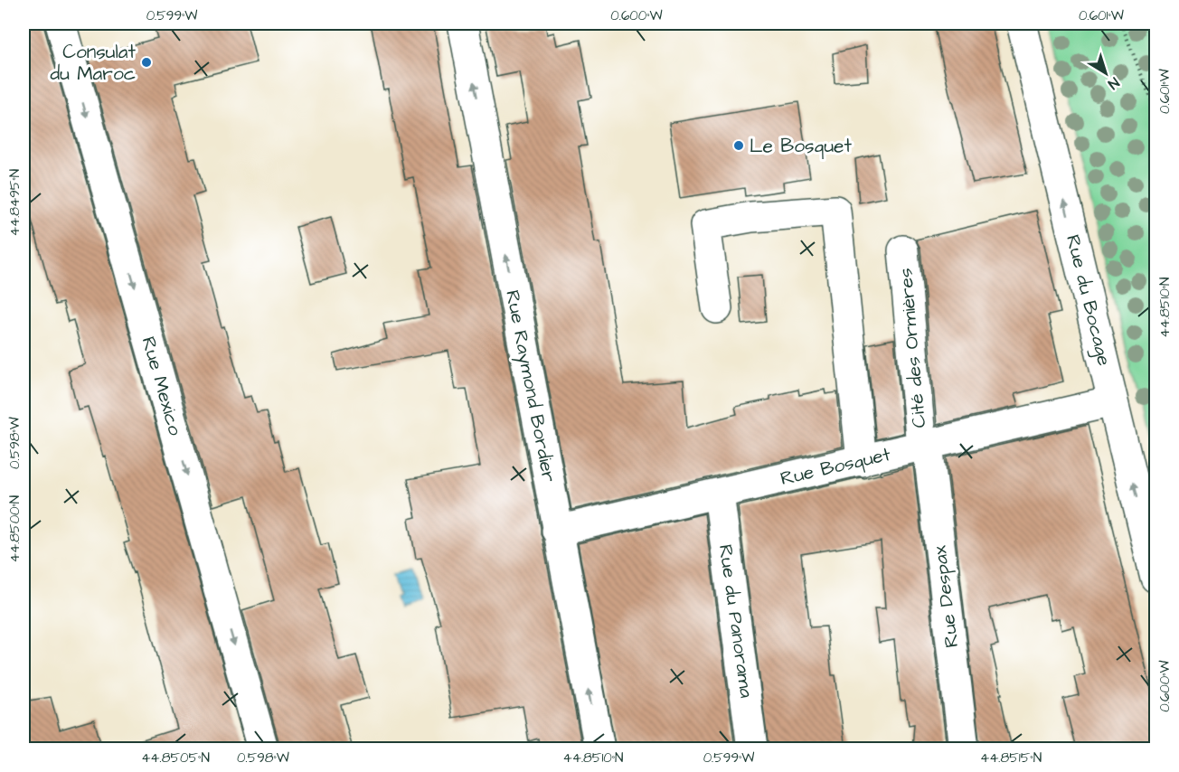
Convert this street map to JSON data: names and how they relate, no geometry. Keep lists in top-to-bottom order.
{
  "streets": {
    "street": [
      "Rue du Bocage",
      "Cité des Ormières",
      "Rue Mexico",
      "Rue Raymond Bordier",
      "Rue Bosquet",
      "Rue Despax",
      "Rue du Panorama"
    ]
  },
  "crossings": [
    ["Rue du Bocage", "Rue Bosquet"],
    ["Cité des Ormières", "Rue Bosquet"],
    ["Cité des Ormières", "Rue Despax"],
    ["Rue Raymond Bordier", "Rue Bosquet"],
    ["Rue Bosquet", "Rue Despax"],
    ["Rue Bosquet", "Rue du Panorama"]
  ],
  "one_way": ["Rue du Bocage", "Rue Mexico", "Rue Raymond Bordier"],
  "places": ["Consulat du Maroc", "Le Bosquet"],
  "north": "bottom right",
  "coordinates": [
    "0.599°W",
    "0.600°W",
    "0.601°W",
    "44.8495°N",
    "44.8510°N",
    "0.598°W",
    "44.8500°N",
    "44.8505°N",
    "44.8515°N"
  ]
}
